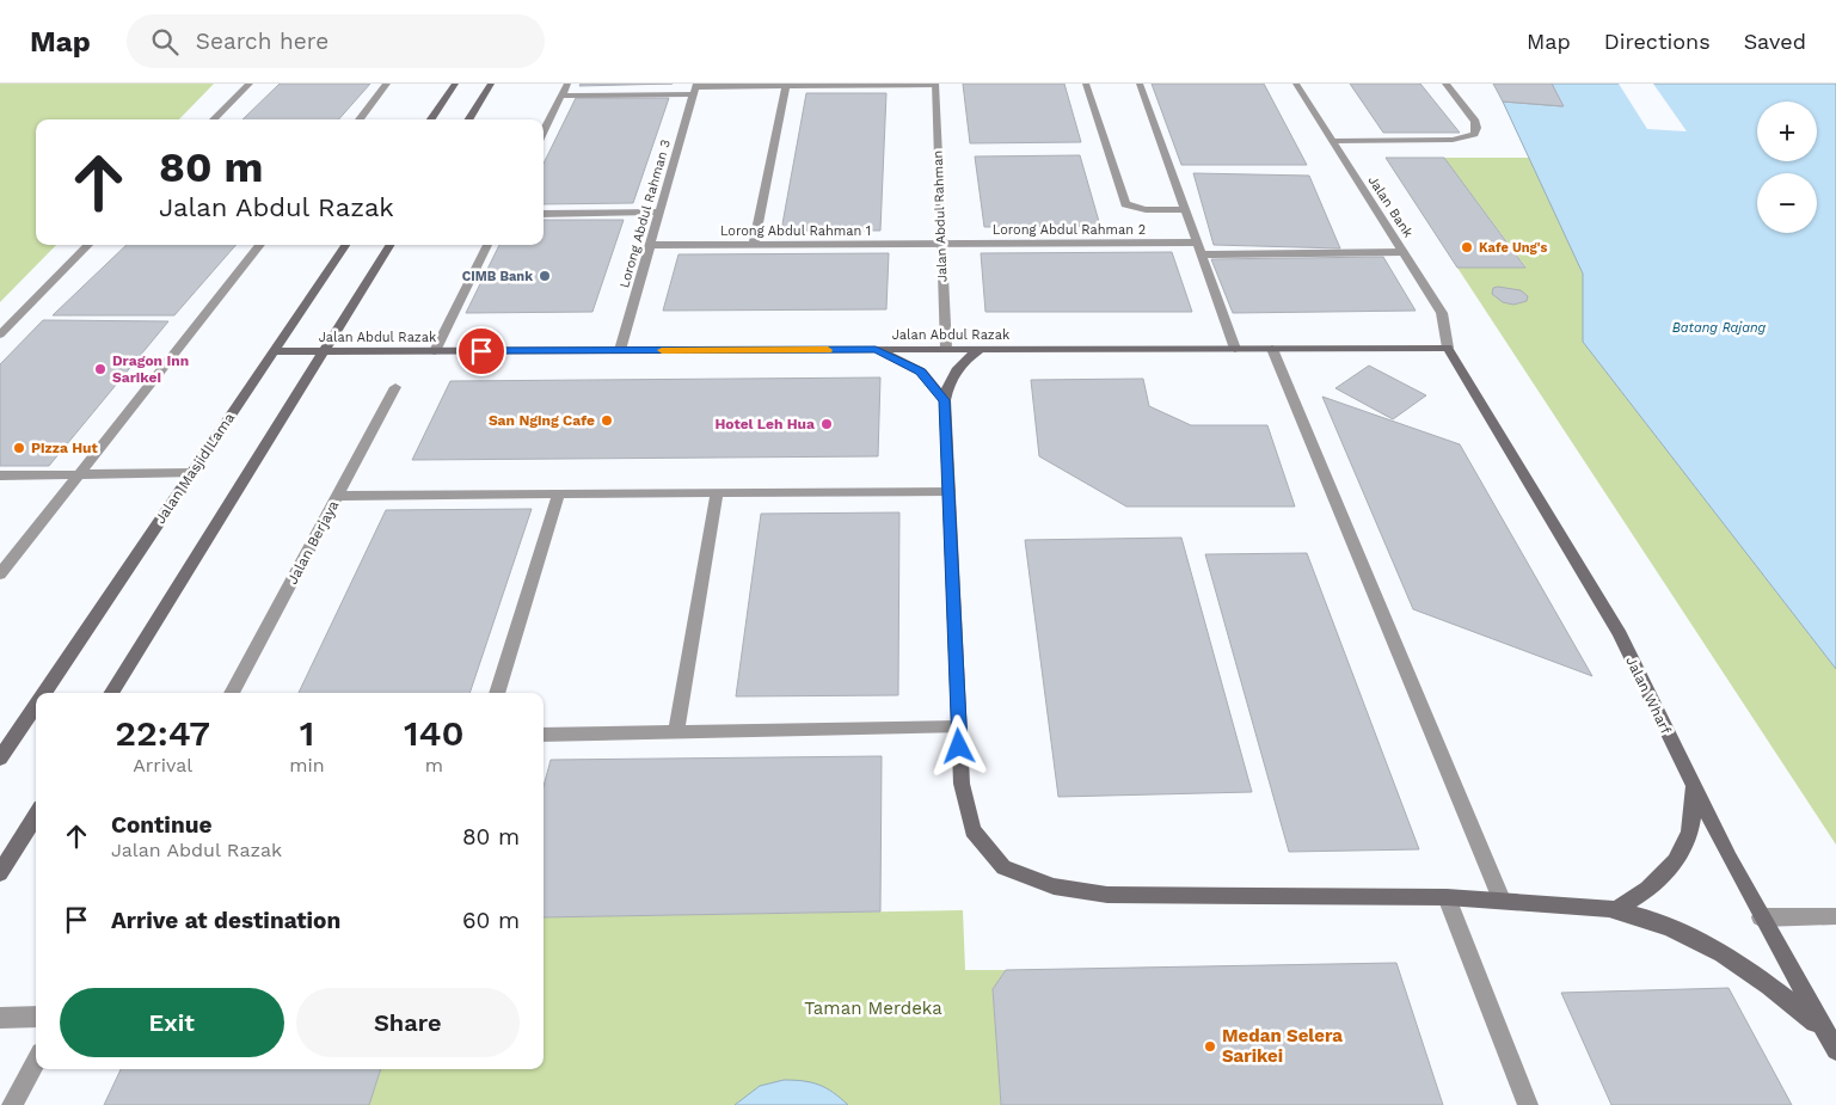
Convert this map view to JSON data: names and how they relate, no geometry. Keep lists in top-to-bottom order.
{
  "streets": {
    "street": [
      "Jalan Bank",
      "Lorong Abdul Rahman 3",
      "Jalan Abdul Rahman",
      "Lorong Abdul Rahman 2",
      "Lorong Abdul Rahman 1",
      "Jalan Abdul Razak",
      "Jalan Masjid Lama",
      "Jalan Berjaya",
      "Jalan Wharf"
    ]
  },
  "crossings": [
    ["Jalan Bank", "Jalan Abdul Razak"],
    ["Jalan Bank", "Jalan Wharf"],
    ["Lorong Abdul Rahman 3", "Lorong Abdul Rahman 1"],
    ["Lorong Abdul Rahman 3", "Jalan Abdul Razak"],
    ["Jalan Abdul Rahman", "Lorong Abdul Rahman 2"],
    ["Jalan Abdul Rahman", "Lorong Abdul Rahman 1"],
    ["Jalan Abdul Rahman", "Jalan Abdul Razak"],
    ["Lorong Abdul Rahman 2", "Lorong Abdul Rahman 1"],
    ["Jalan Abdul Razak", "Jalan Masjid Lama"],
    ["Jalan Abdul Razak", "Jalan Wharf"]
  ],
  "water": ["Batang Rajang"],
  "parks": ["Taman Merdeka"],
  "places": [
    "Kafe Ung's",
    "CIMB Bank",
    "Dragon Inn Sarikei",
    "San Nging Cafe",
    "Hotel Leh Hua",
    "Pizza Hut",
    "Medan Selera Sarikei"
  ],
  "page": {
    "header": "Map",
    "search": "Search here",
    "nav": ["Map", "Directions", "Saved"],
    "map_buttons": ["+", "−"],
    "turn": ["80 m", "Jalan Abdul Razak"],
    "eta": [
      "22:47",
      "Arrival",
      "1",
      "min",
      "140",
      "m"
    ],
    "list": [
      {
        "name": "Continue",
        "note": "Jalan Abdul Razak",
        "value": "80 m"
      },
      {
        "name": "Arrive at destination",
        "value": "60 m"
      }
    ],
    "buttons": ["Exit", "Share"]
  }
}
